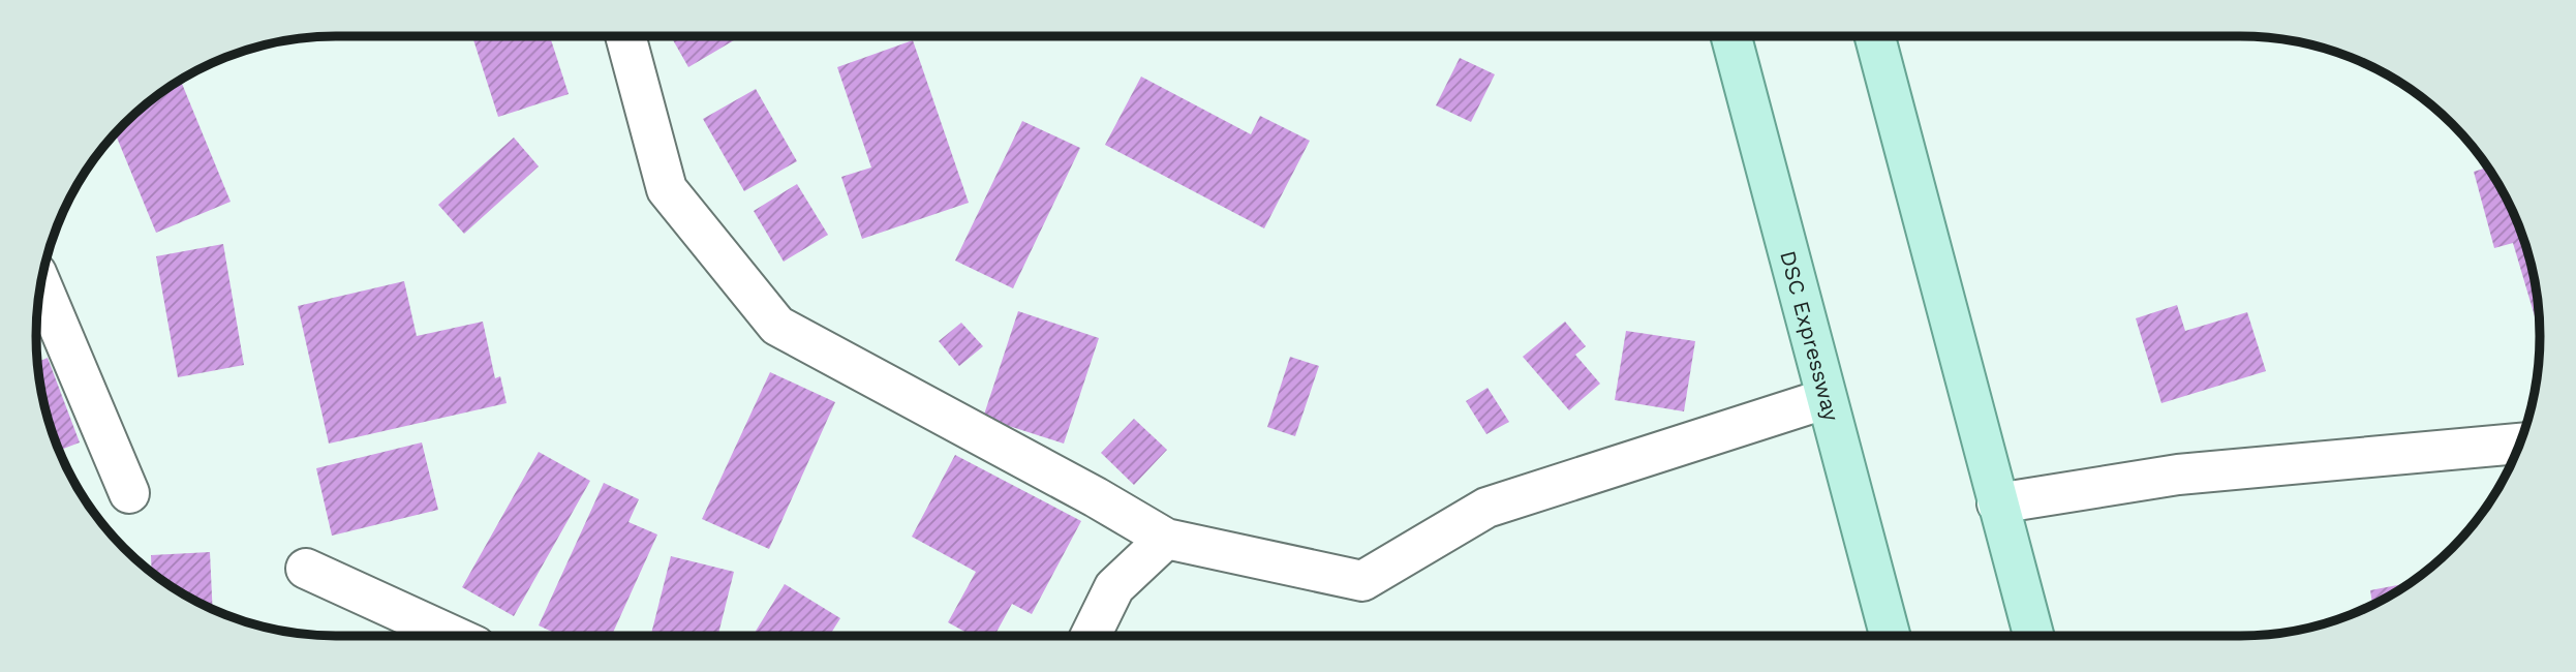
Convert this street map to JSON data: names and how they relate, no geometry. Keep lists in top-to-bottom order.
{
  "streets": {
    "main road": ["DSC Expressway"]
  }
}
